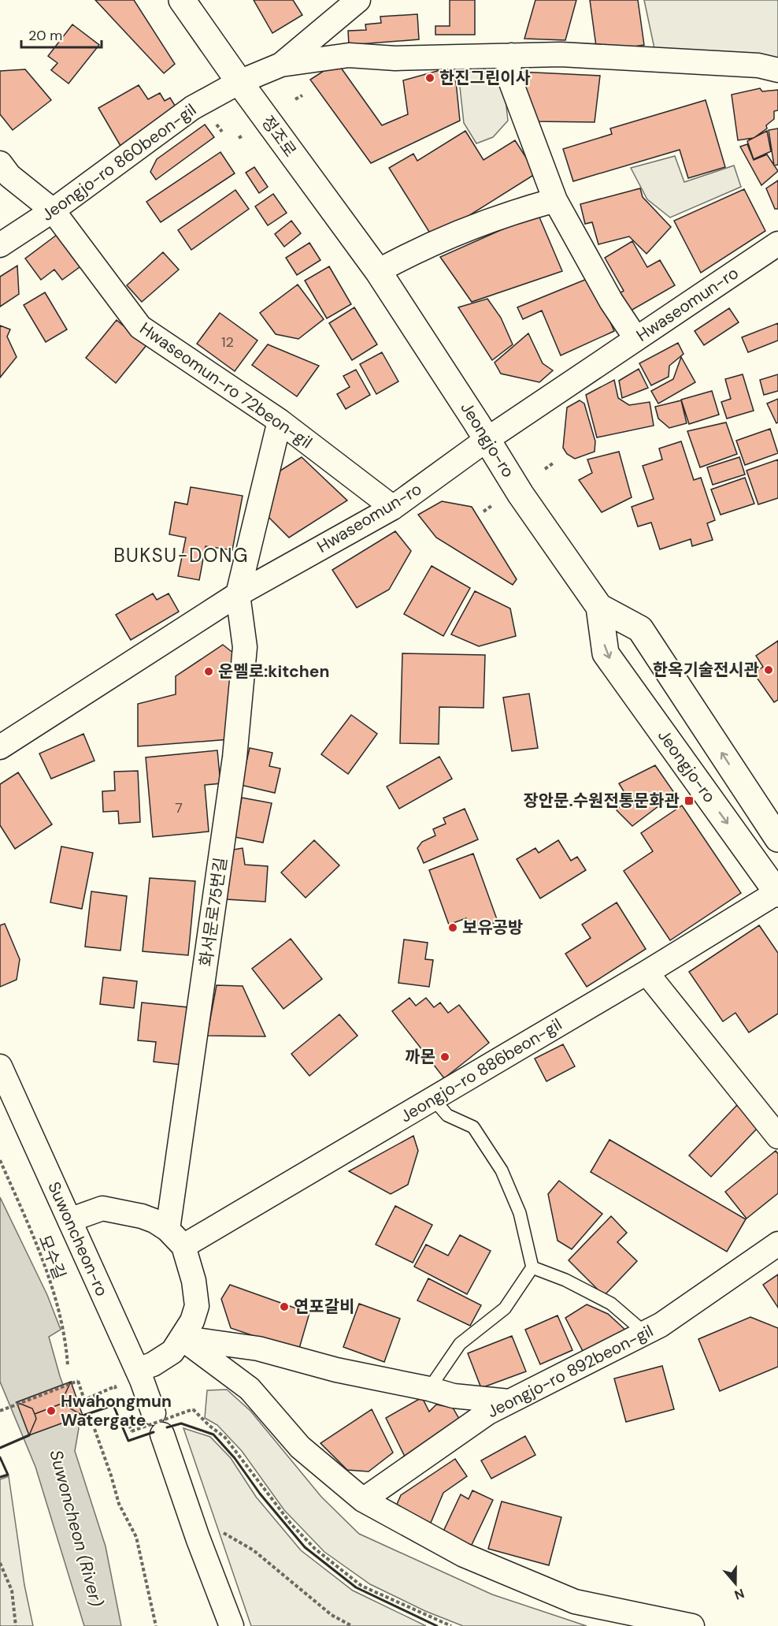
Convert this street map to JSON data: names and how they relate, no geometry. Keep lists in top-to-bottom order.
{
  "streets": {
    "street": [
      "정조로",
      "Jeongjo-ro 860beon-gil",
      "Hwaseomun-ro",
      "Hwaseomun-ro 72beon-gil",
      "Jeongjo-ro",
      "화서문로75번길",
      "Jeongjo-ro 886beon-gil",
      "Suwoncheon-ro",
      "Jeongjo-ro 892beon-gil"
    ],
    "path": ["모수길"]
  },
  "crossings": [
    ["정조로", "Jeongjo-ro 860beon-gil"],
    ["정조로", "Jeongjo-ro"],
    ["Jeongjo-ro 860beon-gil", "Hwaseomun-ro 72beon-gil"],
    ["Hwaseomun-ro", "Hwaseomun-ro 72beon-gil"],
    ["Hwaseomun-ro", "Jeongjo-ro"],
    ["Hwaseomun-ro", "화서문로75번길"],
    ["Jeongjo-ro", "Jeongjo-ro 886beon-gil"]
  ],
  "districts": ["BUKSU-DONG"],
  "water": ["Suwoncheon (River)"],
  "places": {
    "other": [
      "한진그린이사",
      "한옥기술전시관",
      "운멜로:kitchen",
      "보유공방",
      "까몬",
      "연포갈비",
      "Hwahongmun Watergate"
    ],
    "transit": ["장안문.수원전통문화관"]
  },
  "house_numbers": ["12", "7"],
  "scale_bar": "20 m",
  "north": "bottom"
}
